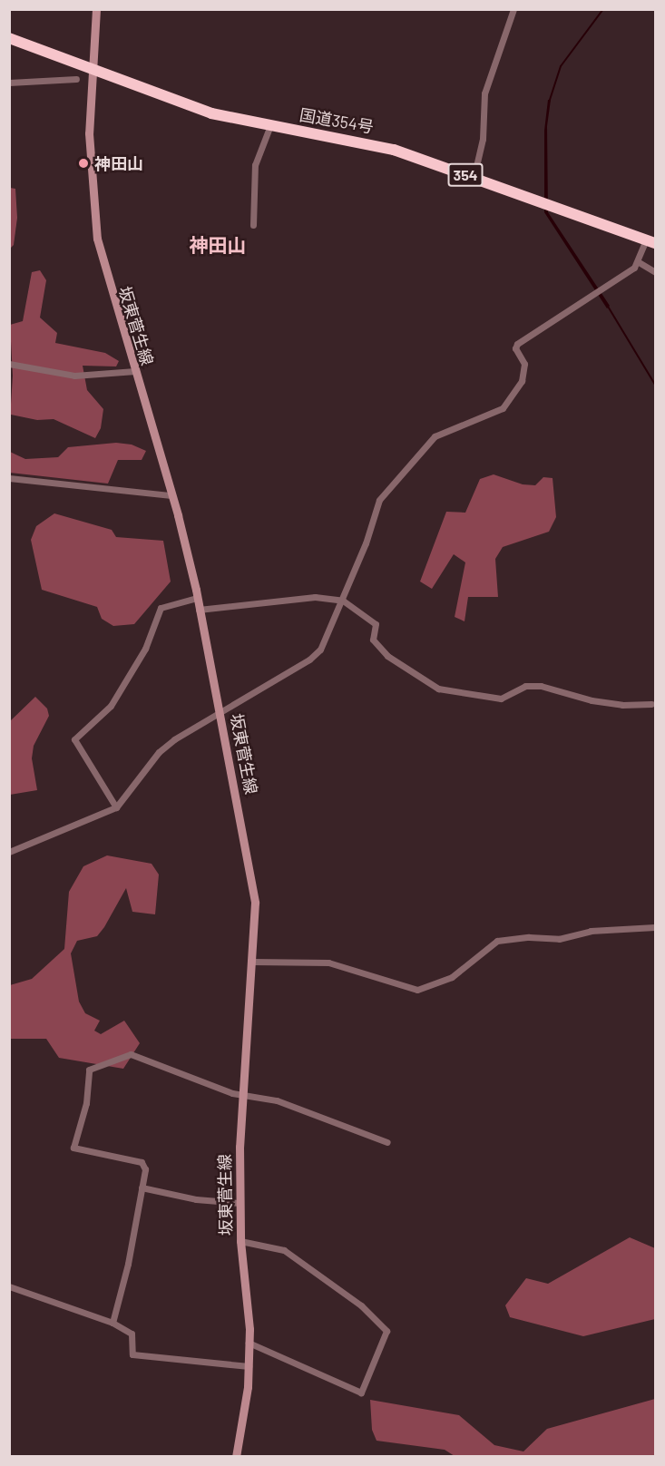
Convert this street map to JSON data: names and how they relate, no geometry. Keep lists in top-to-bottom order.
{
  "streets": {
    "highway": ["国道354号", "354"],
    "main road": ["坂東菅生線"]
  },
  "crossings": [
    ["国道354号", "坂東菅生線"]
  ],
  "districts": ["神田山"],
  "places": ["神田山"]
}
